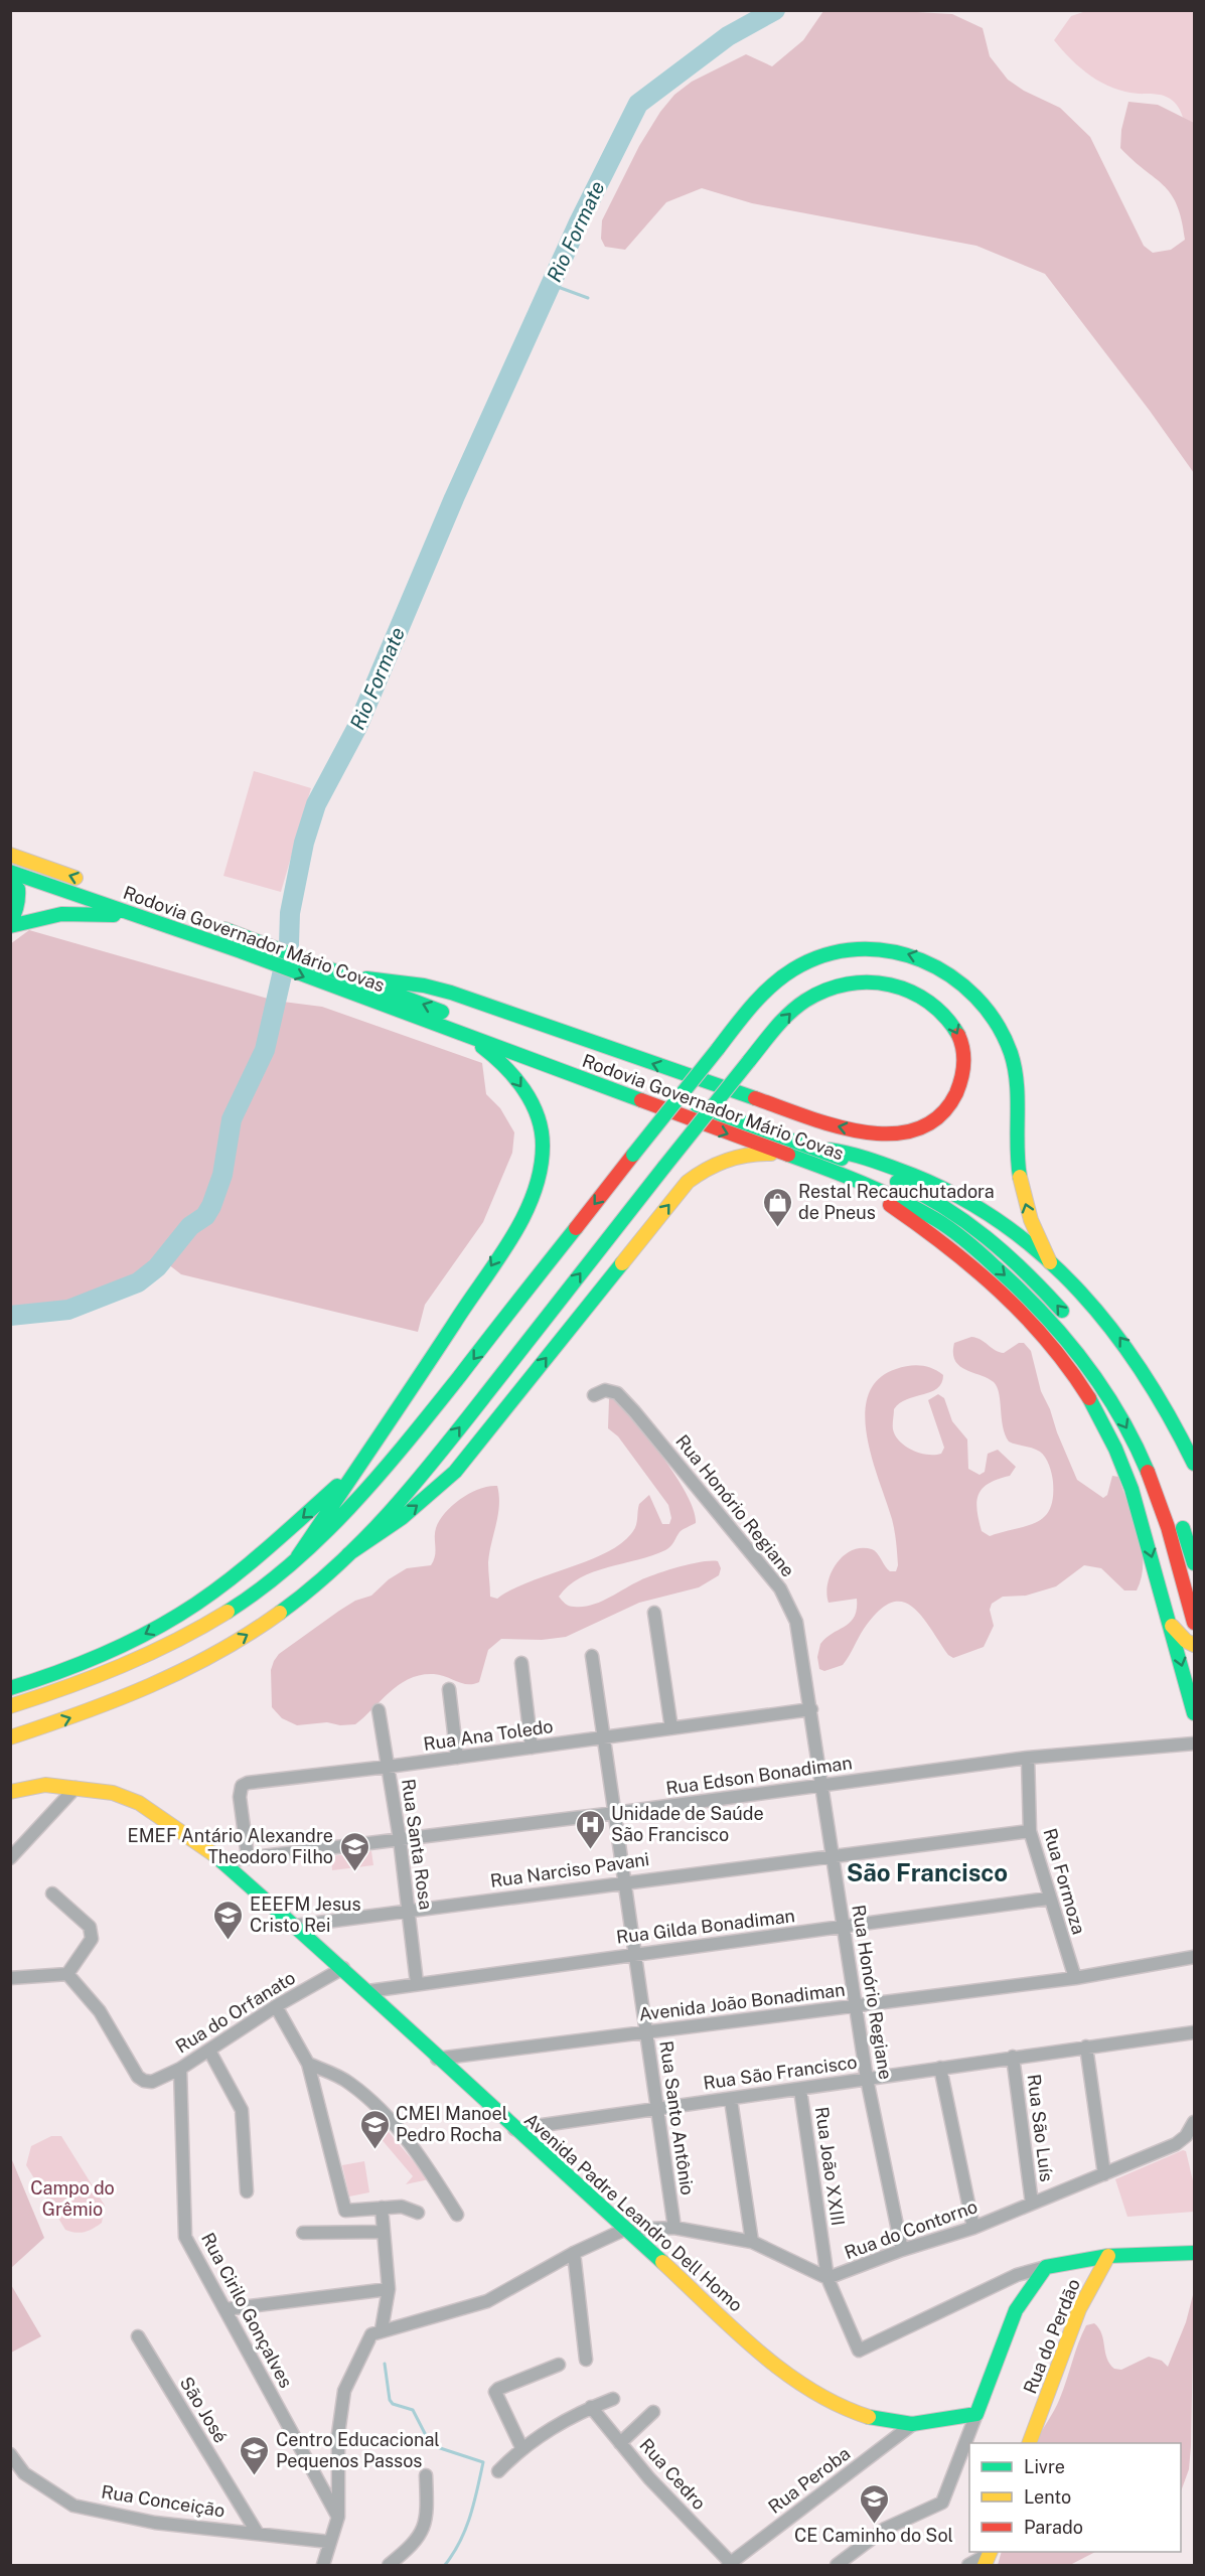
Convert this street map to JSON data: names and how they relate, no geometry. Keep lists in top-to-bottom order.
{
  "streets": {
    "main road": ["Rodovia Governador Mário Covas", "Avenida Padre Leandro Dell Homo", "Rua do Perdão"],
    "street": [
      "Rua Honório Regiane",
      "Rua Ana Toledo",
      "Rua Edson Bonadiman",
      "Rua Santa Rosa",
      "Rua Narciso Pavani",
      "Rua Formoza",
      "Rua Gilda Bonadiman",
      "Avenida João Bonadiman",
      "Rua do Orfanato",
      "Rua São Francisco",
      "Rua Santo Antônio",
      "Rua São Luís",
      "Rua João XXIII",
      "Rua do Contorno",
      "Rua Cirilo Gonçalves",
      "São José",
      "Rua Cedro",
      "Rua Peroba",
      "Rua Conceição"
    ]
  },
  "crossings": [
    ["Rua Honório Regiane", "Rua Ana Toledo"],
    ["Rua Honório Regiane", "Rua Edson Bonadiman"],
    ["Rua Honório Regiane", "Rua Narciso Pavani"],
    ["Rua Honório Regiane", "Rua Gilda Bonadiman"],
    ["Rua Honório Regiane", "Avenida João Bonadiman"],
    ["Rua Honório Regiane", "Rua São Francisco"],
    ["Rua Honório Regiane", "Rua do Contorno"],
    ["Rua Ana Toledo", "Rua Edson Bonadiman"],
    ["Rua Ana Toledo", "Rua Santa Rosa"],
    ["Rua Ana Toledo", "Rua Santo Antônio"],
    ["Rua Edson Bonadiman", "Rua Santa Rosa"],
    ["Rua Edson Bonadiman", "Rua Formoza"],
    ["Rua Edson Bonadiman", "Rua Santo Antônio"],
    ["Rua Edson Bonadiman", "Avenida Padre Leandro Dell Homo"],
    ["Rua Santa Rosa", "Rua Narciso Pavani"],
    ["Rua Santa Rosa", "Rua Gilda Bonadiman"],
    ["Rua Narciso Pavani", "Rua Formoza"],
    ["Rua Narciso Pavani", "Rua Santo Antônio"],
    ["Rua Narciso Pavani", "Avenida Padre Leandro Dell Homo"],
    ["Rua Formoza", "Rua Gilda Bonadiman"],
    ["Rua Formoza", "Avenida João Bonadiman"],
    ["Rua Gilda Bonadiman", "Rua Santo Antônio"],
    ["Rua Gilda Bonadiman", "Avenida Padre Leandro Dell Homo"],
    ["Avenida João Bonadiman", "Rua Santo Antônio"],
    ["Avenida João Bonadiman", "Avenida Padre Leandro Dell Homo"],
    ["Rua do Orfanato", "Avenida Padre Leandro Dell Homo"],
    ["Rua do Orfanato", "Rua Cirilo Gonçalves"],
    ["Rua São Francisco", "Rua Santo Antônio"],
    ["Rua São Francisco", "Rua São Luís"],
    ["Rua São Francisco", "Rua João XXIII"],
    ["Rua São Francisco", "Avenida Padre Leandro Dell Homo"],
    ["Rua Santo Antônio", "Rua do Contorno"],
    ["Rua São Luís", "Rua do Contorno"],
    ["Rua João XXIII", "Rua do Contorno"],
    ["Avenida Padre Leandro Dell Homo", "Rua do Contorno"],
    ["Avenida Padre Leandro Dell Homo", "Rua Peroba"],
    ["São José", "Rua Conceição"],
    ["Rua Cedro", "Rua Peroba"]
  ],
  "districts": ["São Francisco"],
  "water": ["Rio Formate"],
  "parks": ["Campo do Grêmio"],
  "places": {
    "shop": ["Restal Recauchutadora de Pneus"],
    "hospital": ["Unidade de Saúde São Francisco"],
    "school or university": [
      "EMEF Antário Alexandre Theodoro Filho",
      "EEEFM Jesus Cristo Rei",
      "CMEI Manoel Pedro Rocha",
      "Centro Educacional Pequenos Passos",
      "CE Caminho do Sol"
    ]
  },
  "legend": ["Livre", "Lento", "Parado"]
}
